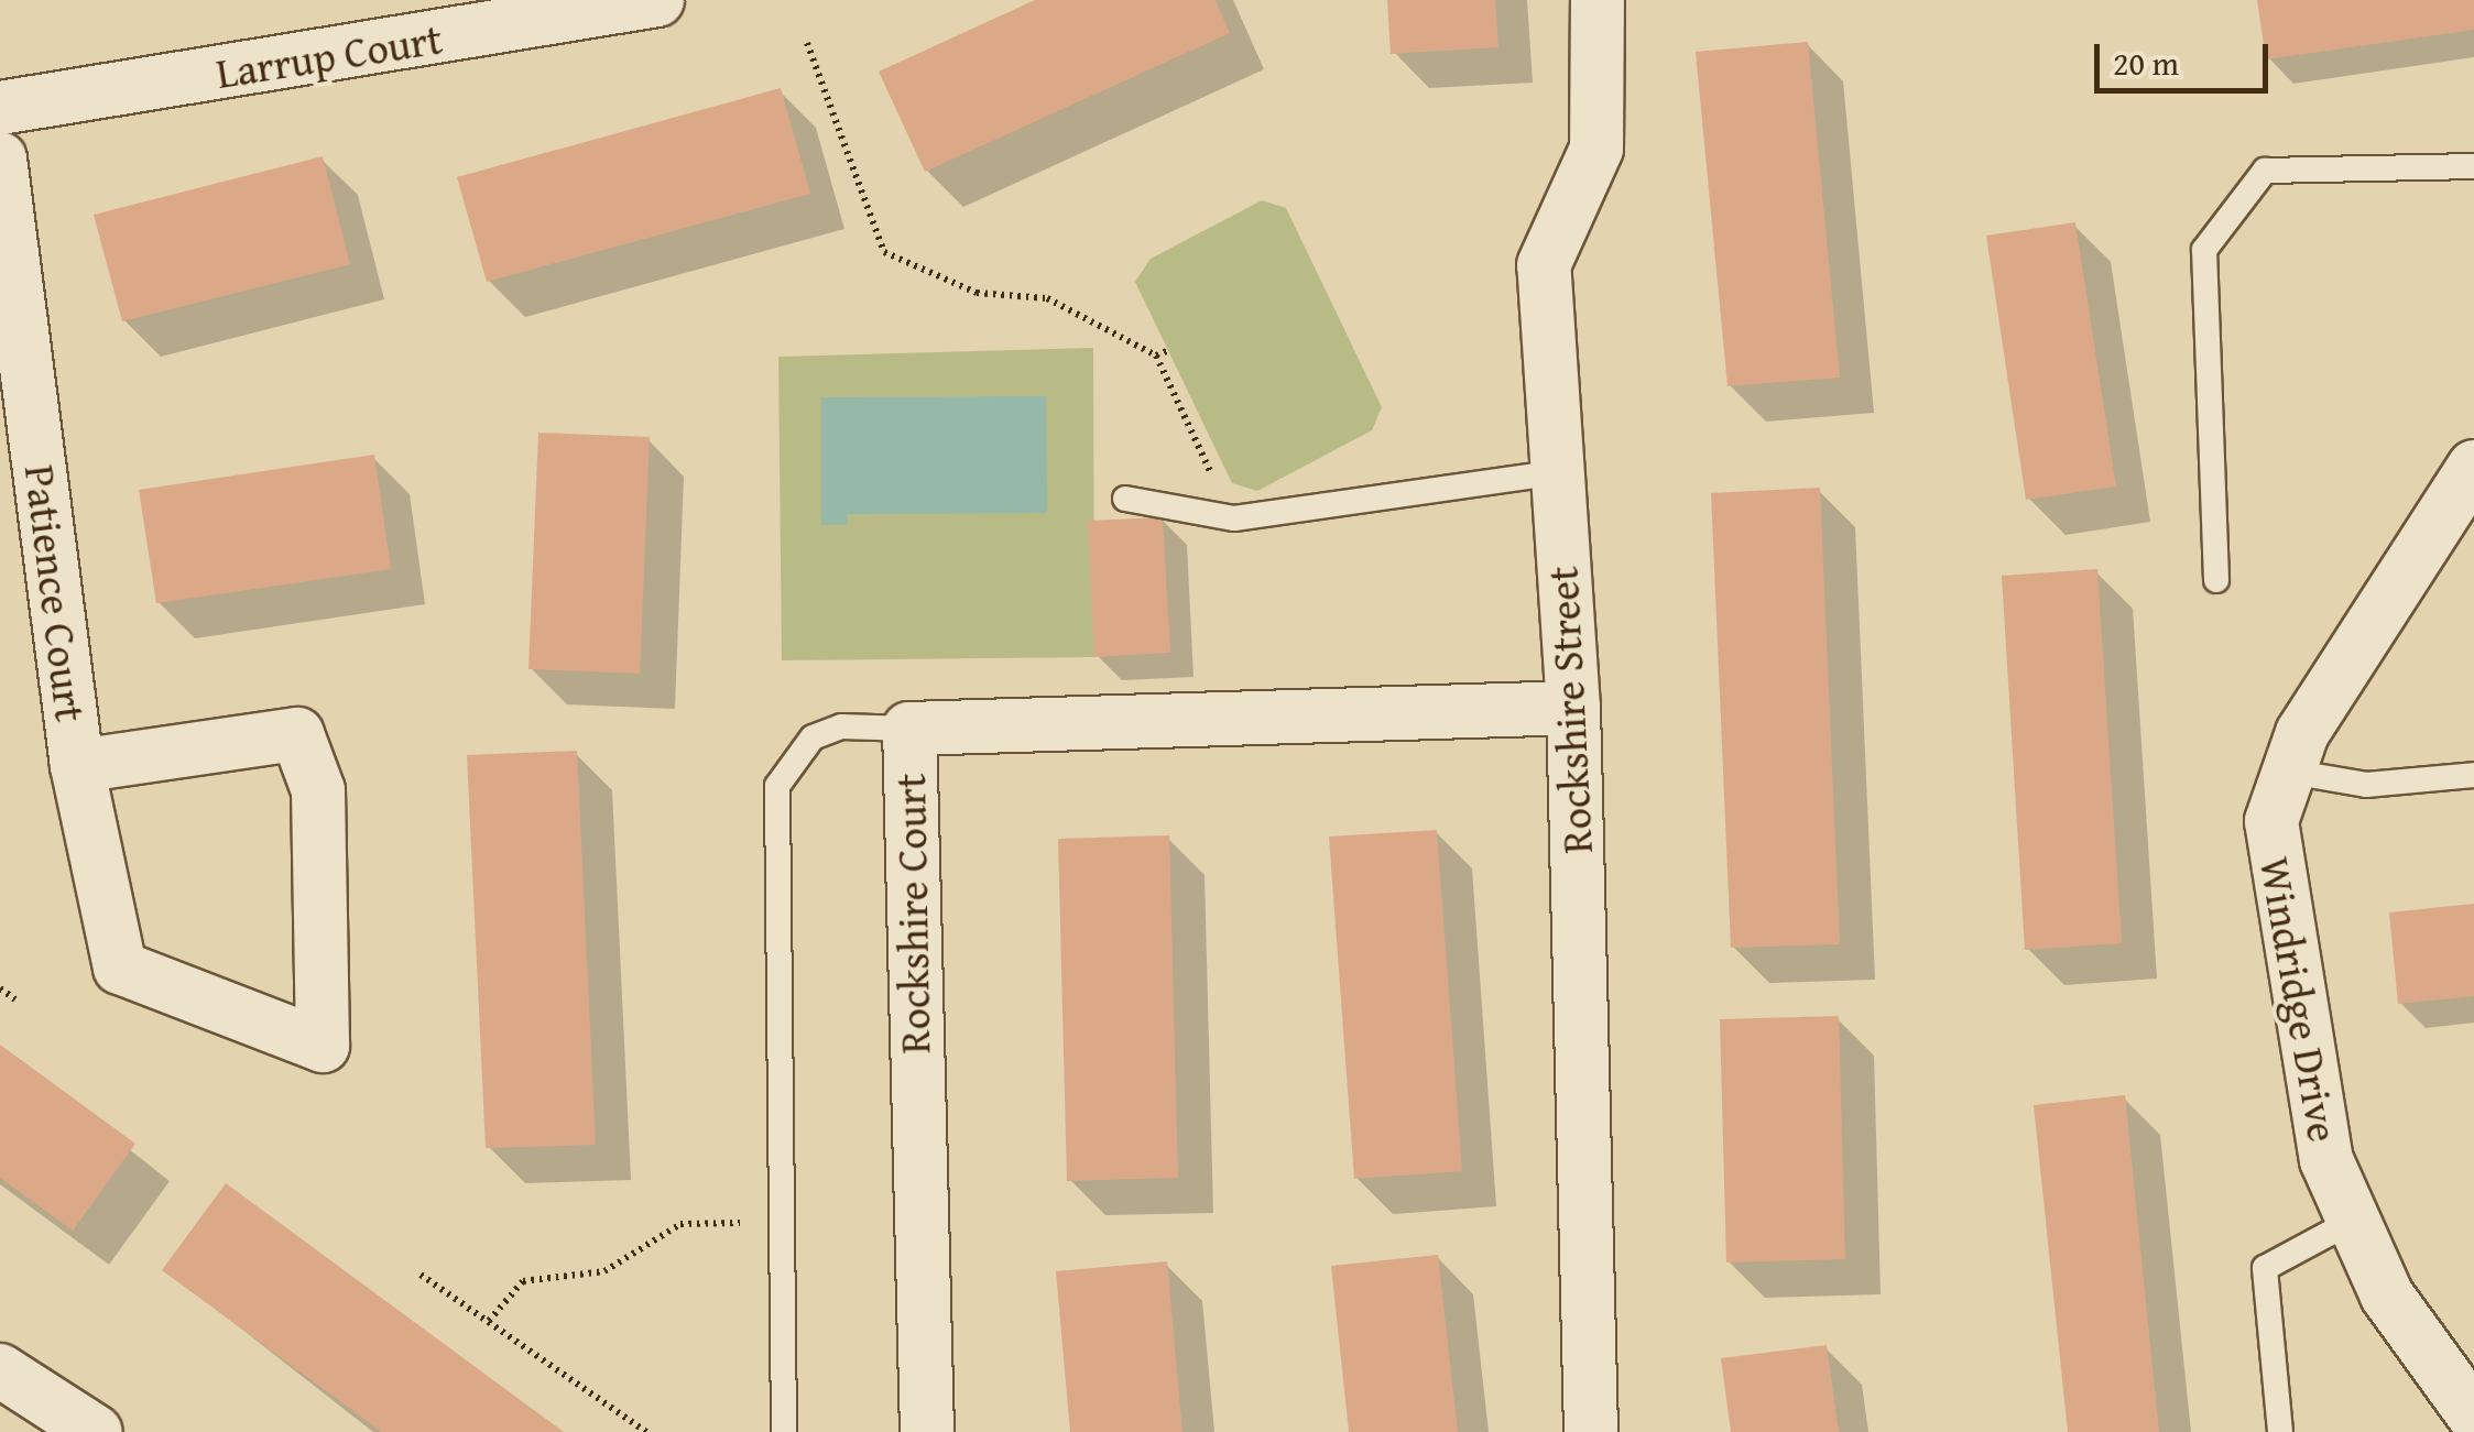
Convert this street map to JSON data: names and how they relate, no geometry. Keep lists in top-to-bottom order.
{
  "streets": {
    "street": [
      "Larrup Court",
      "Patience Court",
      "Rockshire Street",
      "Rockshire Court",
      "Windridge Drive"
    ]
  },
  "crossings": [
    ["Rockshire Street", "Rockshire Court"]
  ],
  "scale_bar": "20 m"
}
